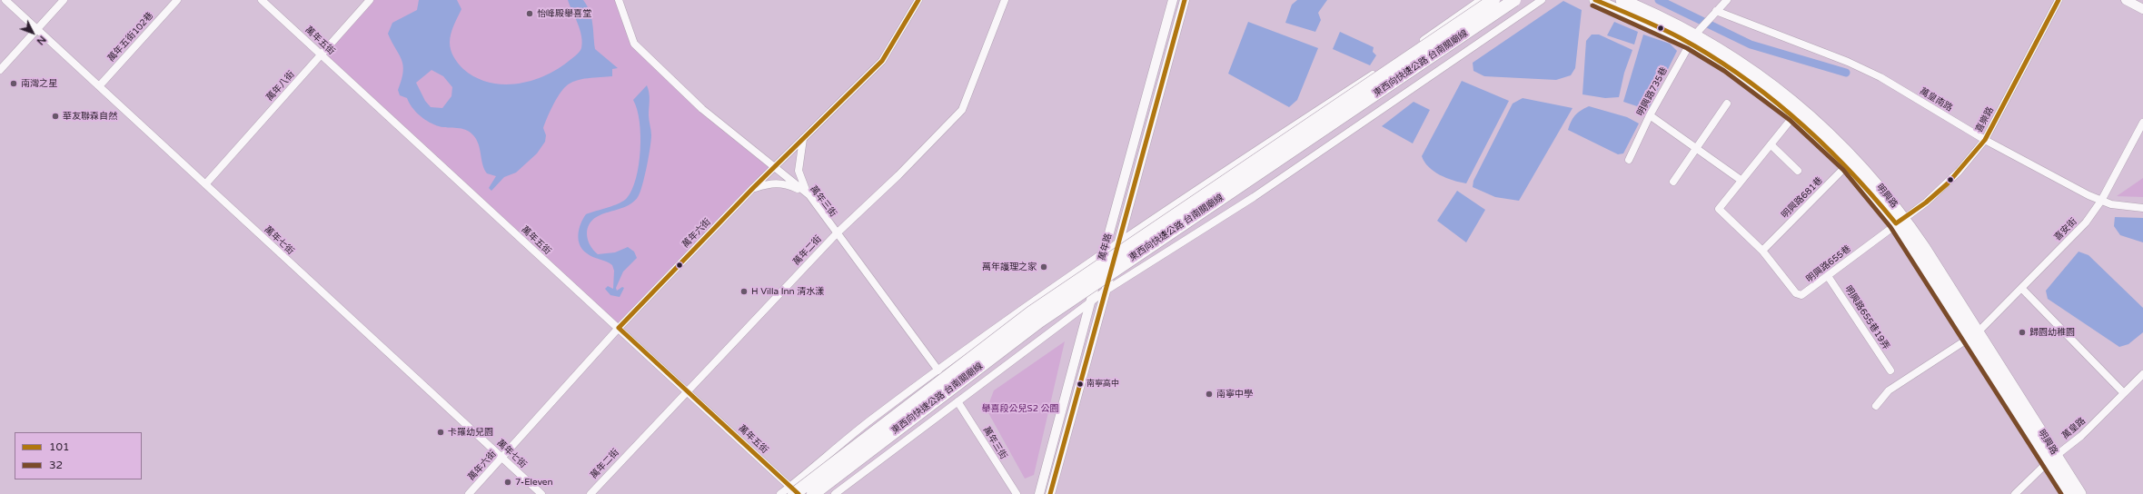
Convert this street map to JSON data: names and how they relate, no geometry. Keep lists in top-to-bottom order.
{
  "streets": {
    "highway": ["東西向快速公路 台南關廟線"],
    "main road": ["明興路"],
    "street": [
      "萬年五街102巷",
      "萬年五街",
      "萬年八街",
      "明興路735巷",
      "萬皇南路",
      "喜樂路",
      "明興路681巷",
      "萬年三街",
      "喜安街",
      "萬年六街",
      "萬年七街",
      "萬年路",
      "萬年二街",
      "明興路655巷",
      "明興路655巷19弄",
      "萬皇路"
    ]
  },
  "crossings": [
    ["萬年五街102巷", "萬年七街"],
    ["萬年五街", "東西向快速公路 台南關廟線"],
    ["萬年五街", "萬年八街"],
    ["萬年五街", "萬年六街"],
    ["萬年五街", "萬年二街"],
    ["萬年八街", "萬年七街"],
    ["明興路735巷", "萬皇南路"],
    ["明興路735巷", "明興路"],
    ["萬皇南路", "喜樂路"],
    ["萬皇南路", "喜安街"],
    ["喜樂路", "明興路"],
    ["喜樂路", "明興路655巷"],
    ["明興路", "明興路681巷"],
    ["明興路", "喜安街"],
    ["明興路", "明興路655巷"],
    ["明興路", "萬皇路"],
    ["明興路681巷", "明興路655巷"],
    ["萬年三街", "萬年六街"],
    ["萬年三街", "萬年二街"],
    ["萬年六街", "萬年七街"],
    ["明興路655巷", "明興路655巷19弄"]
  ],
  "parks": ["舉喜段公兒S2 公園"],
  "places": [
    "怡峰殿舉喜堂",
    "南灣之星",
    "華友聯森自然",
    "萬年護理之家",
    "H Villa Inn 清水漾",
    "歸園幼稚園",
    "南寧高中",
    "南寧中學",
    "卡羅幼兒園",
    "7-Eleven"
  ],
  "lines": ["transit line 101", "transit line 32"],
  "legend": ["101", "32"],
  "north": "bottom right"
}
